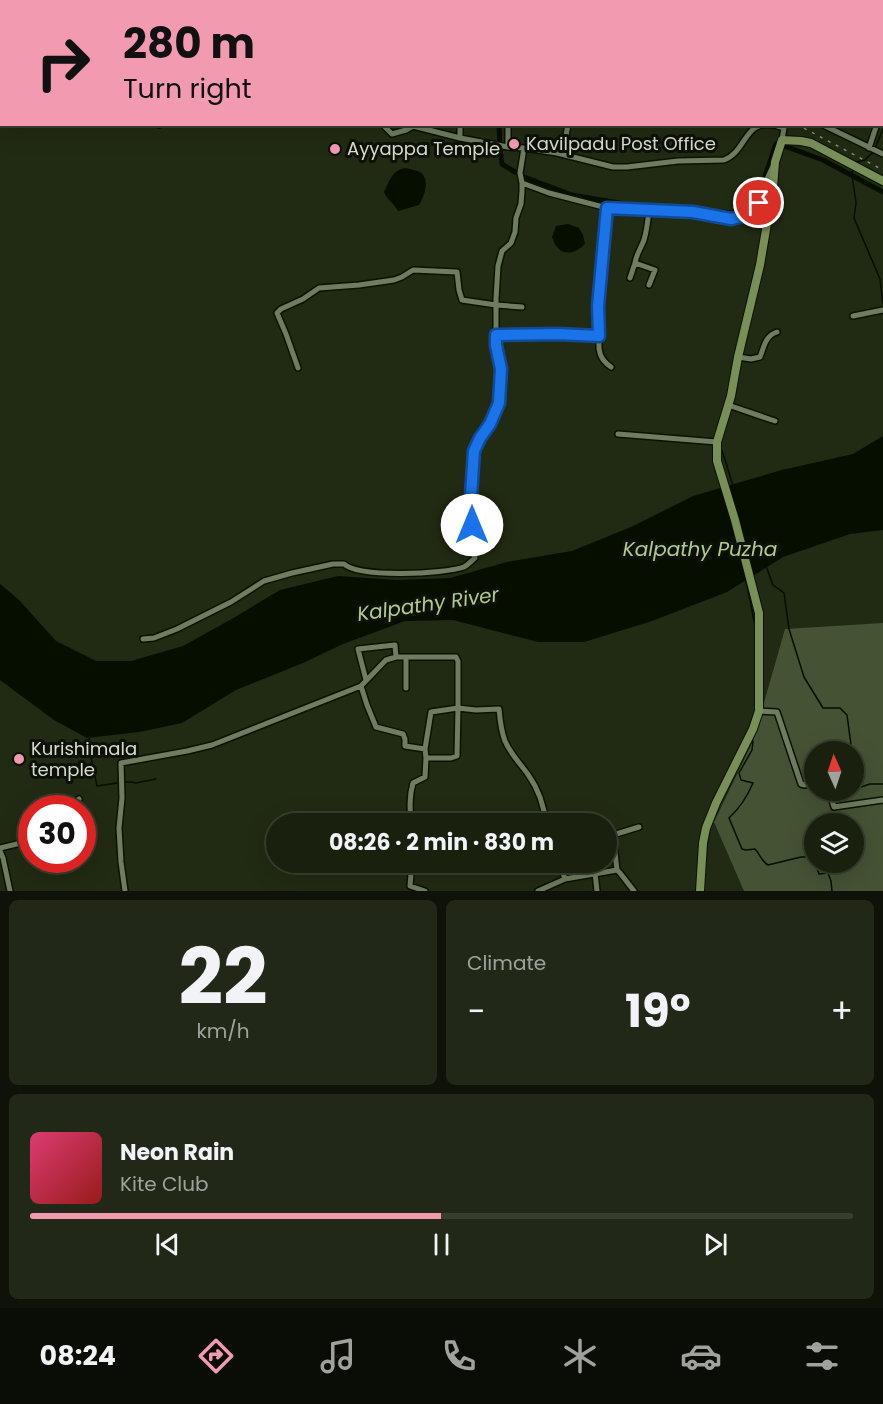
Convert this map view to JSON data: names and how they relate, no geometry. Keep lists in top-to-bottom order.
{
  "water": ["Kalpathy Puzha", "Kalpathy River"],
  "places": ["Kavilpadu Post Office", "Ayyappa Temple", "Kurishimala temple"],
  "north": "top",
  "page": {
    "turn": ["280 m", "Turn right"],
    "limit": "30",
    "trip": "08:26 · 2 min · 830 m",
    "tile": [
      ["22", "km/h"],
      "Climate"
    ],
    "heat": ["−", "19°", "+"],
    "song": ["Neon Rain", "Kite Club"],
    "tabs": "08:24"
  }
}
